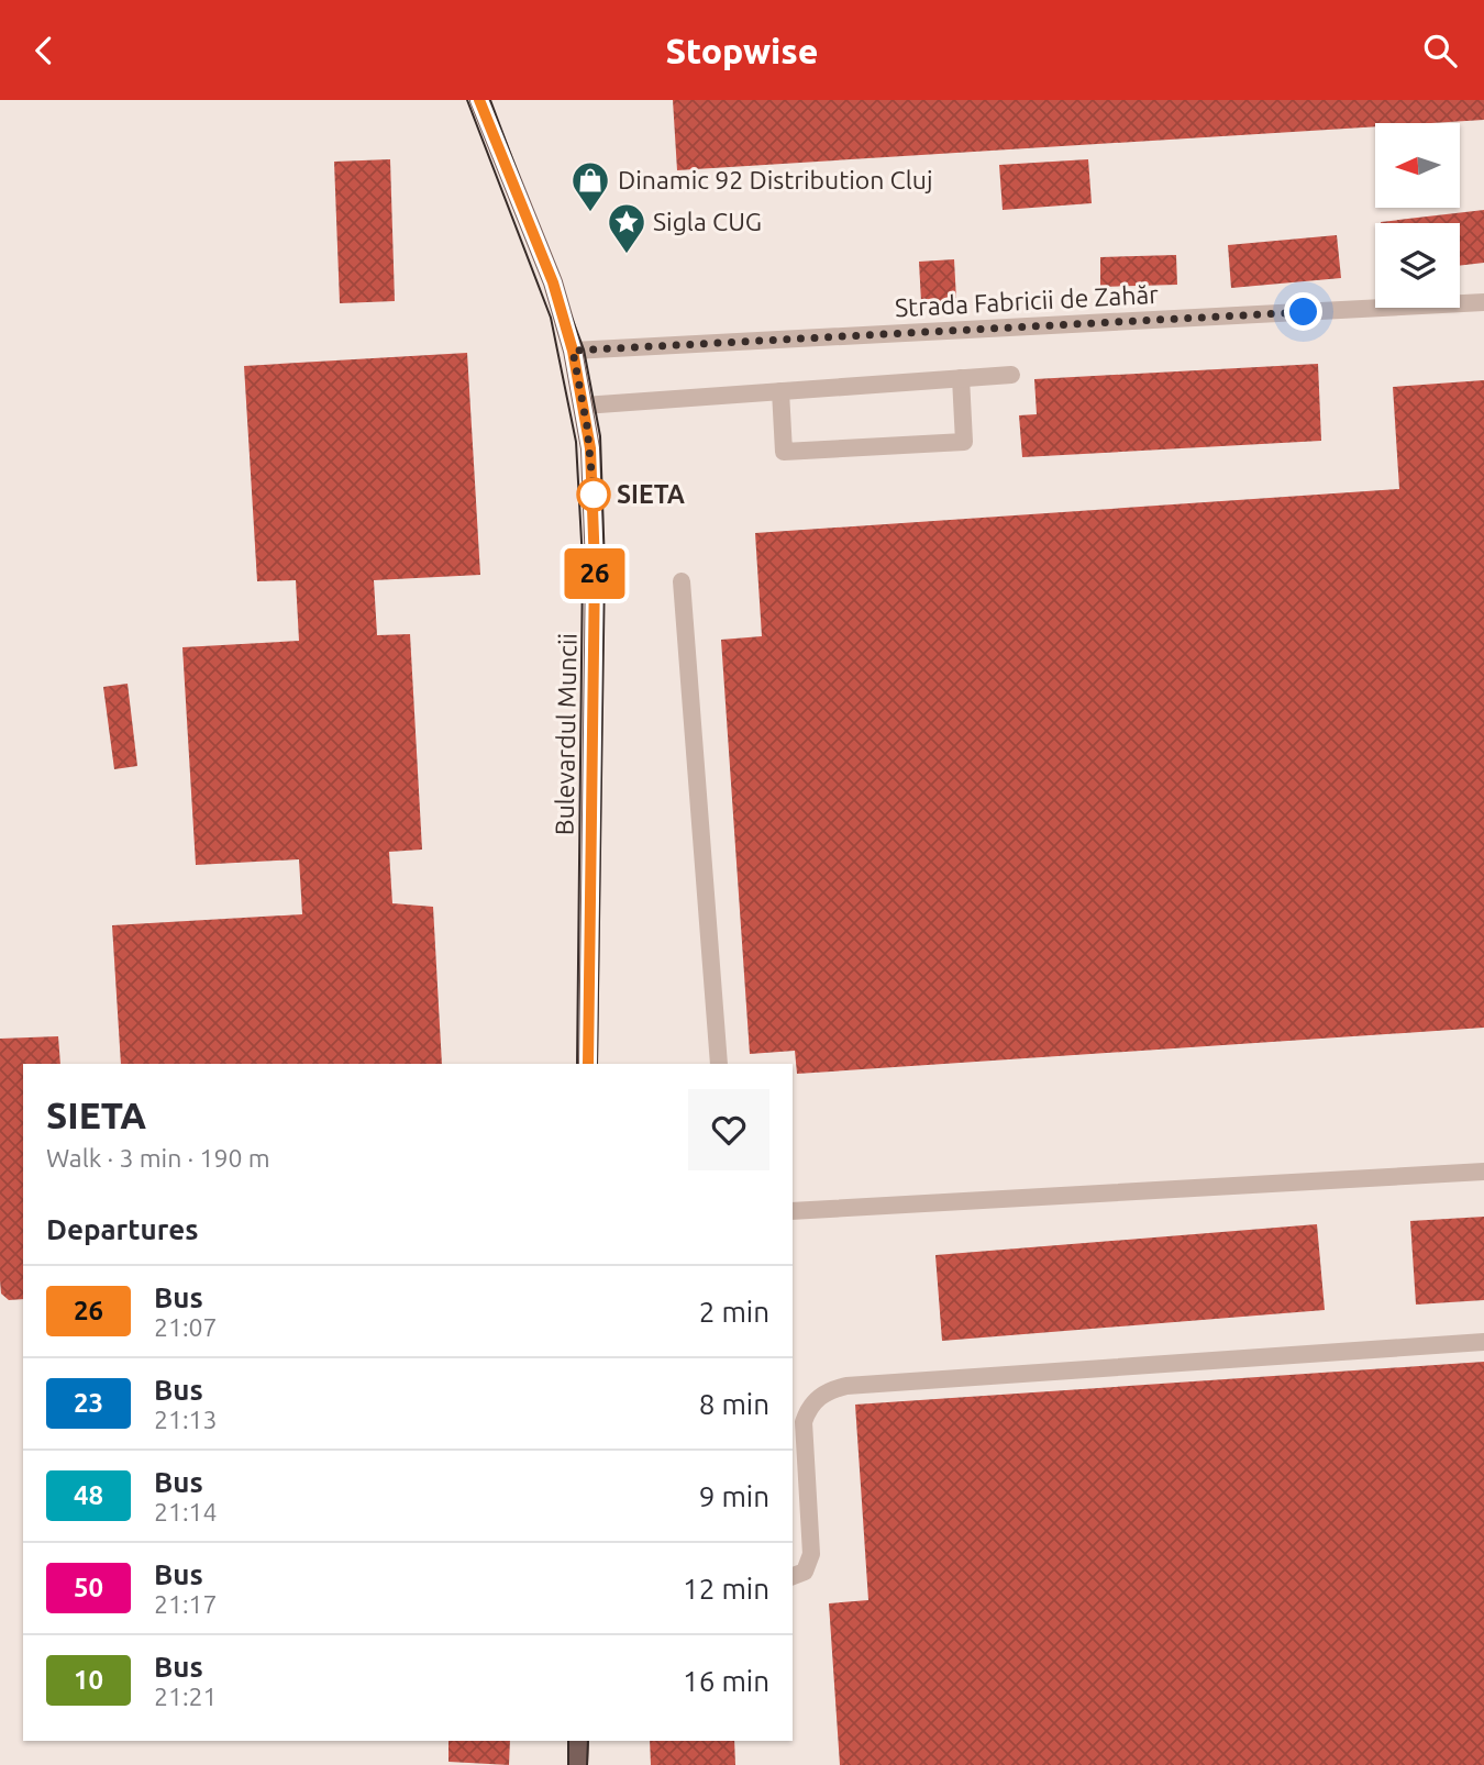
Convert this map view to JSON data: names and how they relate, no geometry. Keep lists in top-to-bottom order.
{
  "streets": {
    "main road": ["Bulevardul Muncii"],
    "lane": ["Strada Fabricii de Zahăr"]
  },
  "crossings": [
    ["Strada Fabricii de Zahăr", "Bulevardul Muncii"]
  ],
  "places": {
    "shop": ["Dinamic 92 Distribution Cluj"],
    "place": ["Sigla CUG"],
    "other": ["SIETA"]
  },
  "lines": ["bus line 26"],
  "north": "left",
  "page": {
    "header": "Stopwise",
    "on_map": "26",
    "heading": [
      ["SIETA", "Walk · 3 min · 190 m"],
      "Departures"
    ],
    "list": [
      {
        "mark": "26",
        "name": "Bus",
        "note": "21:07",
        "value": "2 min"
      },
      {
        "mark": "23",
        "name": "Bus",
        "note": "21:13",
        "value": "8 min"
      },
      {
        "mark": "48",
        "name": "Bus",
        "note": "21:14",
        "value": "9 min"
      },
      {
        "mark": "50",
        "name": "Bus",
        "note": "21:17",
        "value": "12 min"
      },
      {
        "mark": "10",
        "name": "Bus",
        "note": "21:21",
        "value": "16 min"
      }
    ]
  }
}
